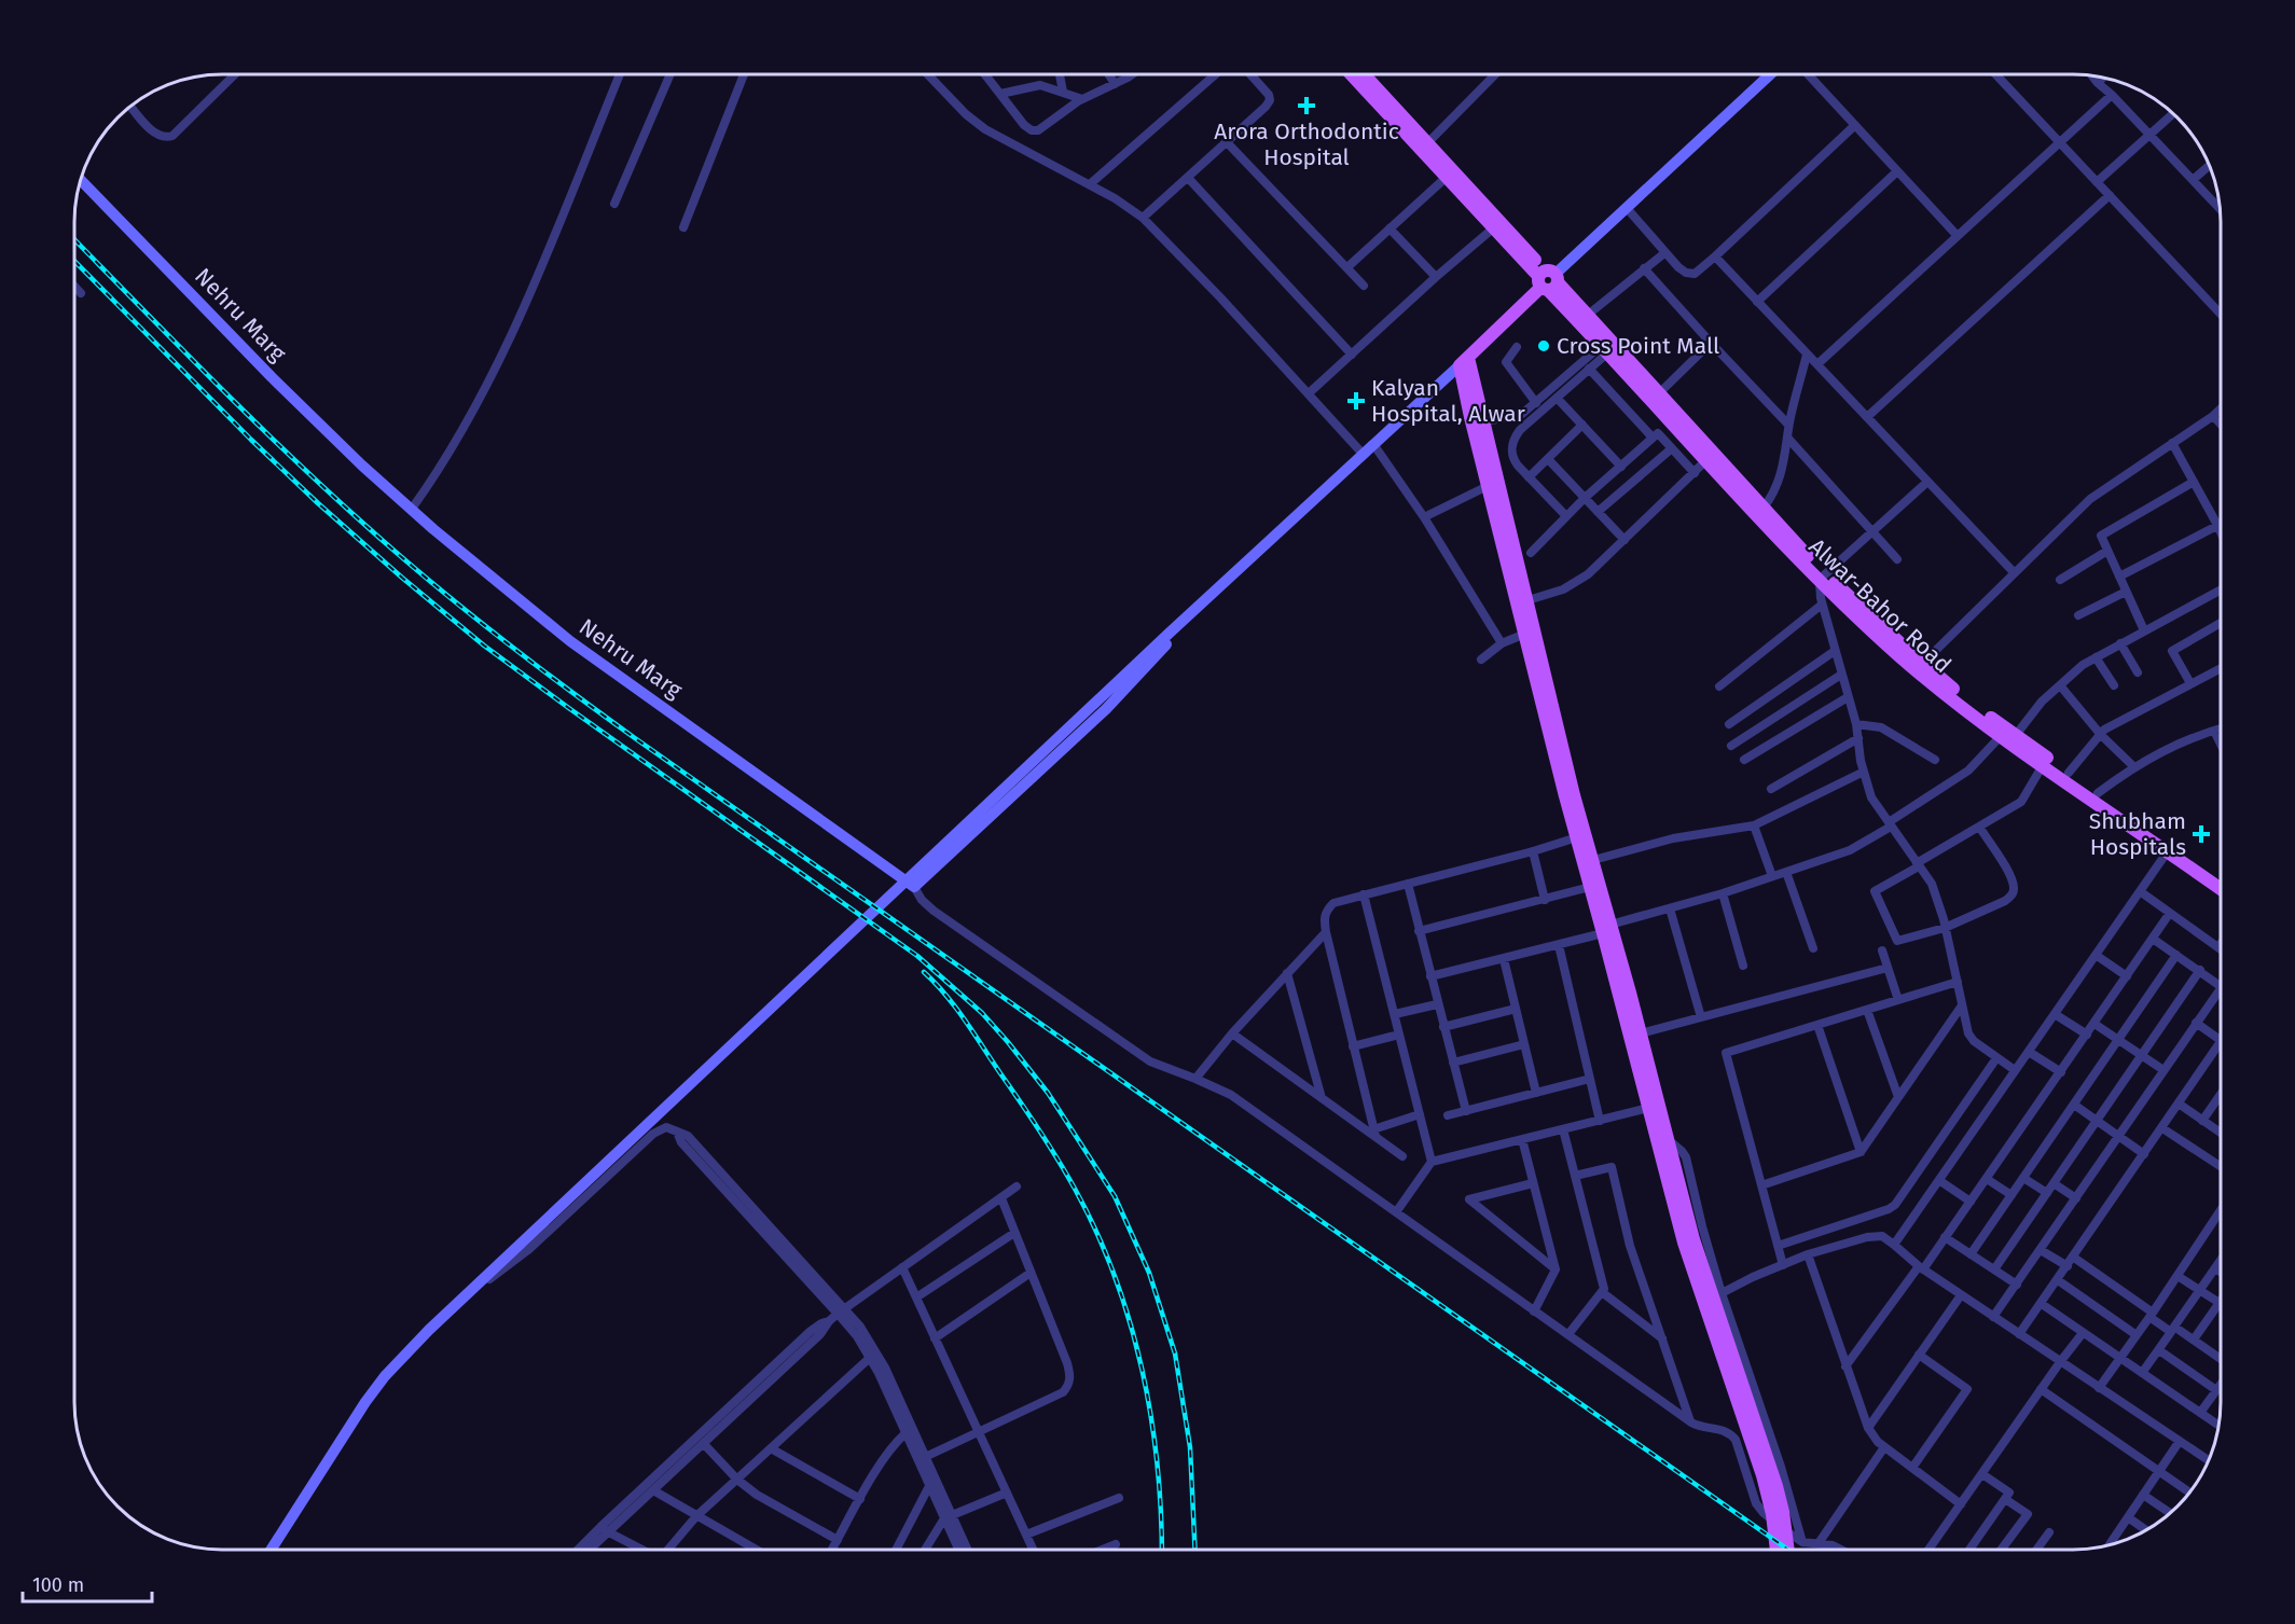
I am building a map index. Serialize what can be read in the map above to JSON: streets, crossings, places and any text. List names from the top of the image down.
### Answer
{
  "streets": {
    "main road": ["Alwar-Bahor Road"],
    "street": ["Nehru Marg"]
  },
  "places": {
    "health": ["Arora Orthodontic Hospital", "Kalyan Hospital, Alwar", "Shubham Hospitals"],
    "other": ["Cross Point Mall"]
  },
  "scale_bar": "100 m"
}
